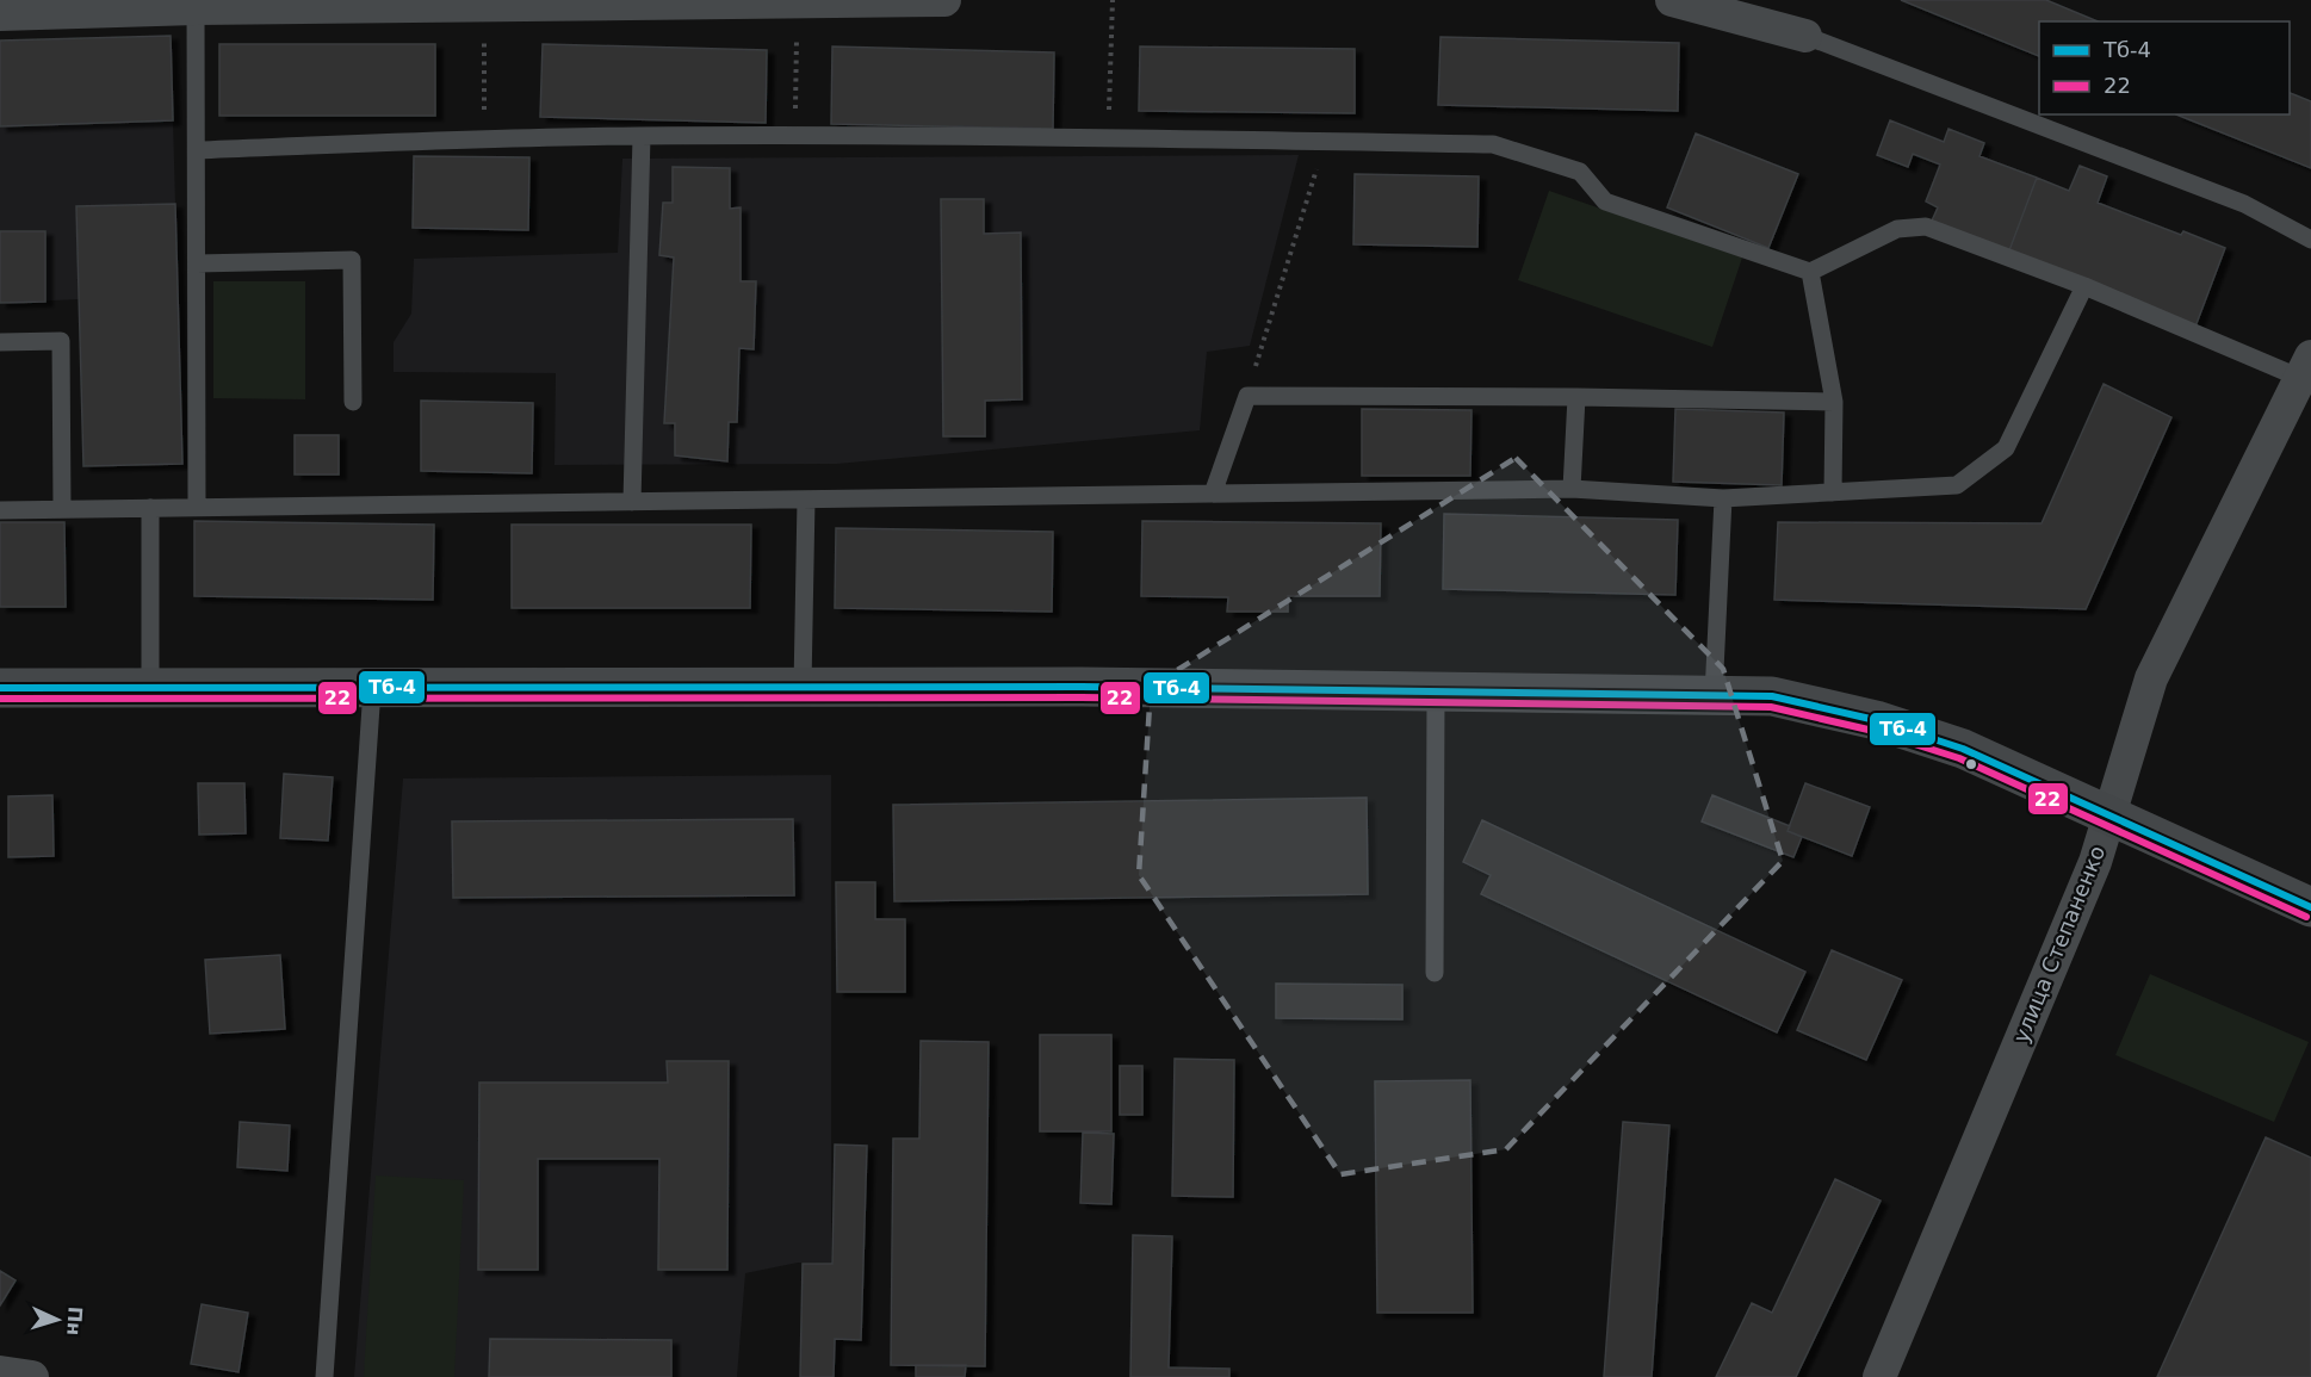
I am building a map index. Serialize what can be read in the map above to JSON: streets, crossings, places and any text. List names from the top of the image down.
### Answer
{
  "streets": {
    "street": ["улица Степаненко"]
  },
  "lines": ["transit line Тб-4", "transit line 22"],
  "legend": ["Тб-4", "22"],
  "north": "right"
}
